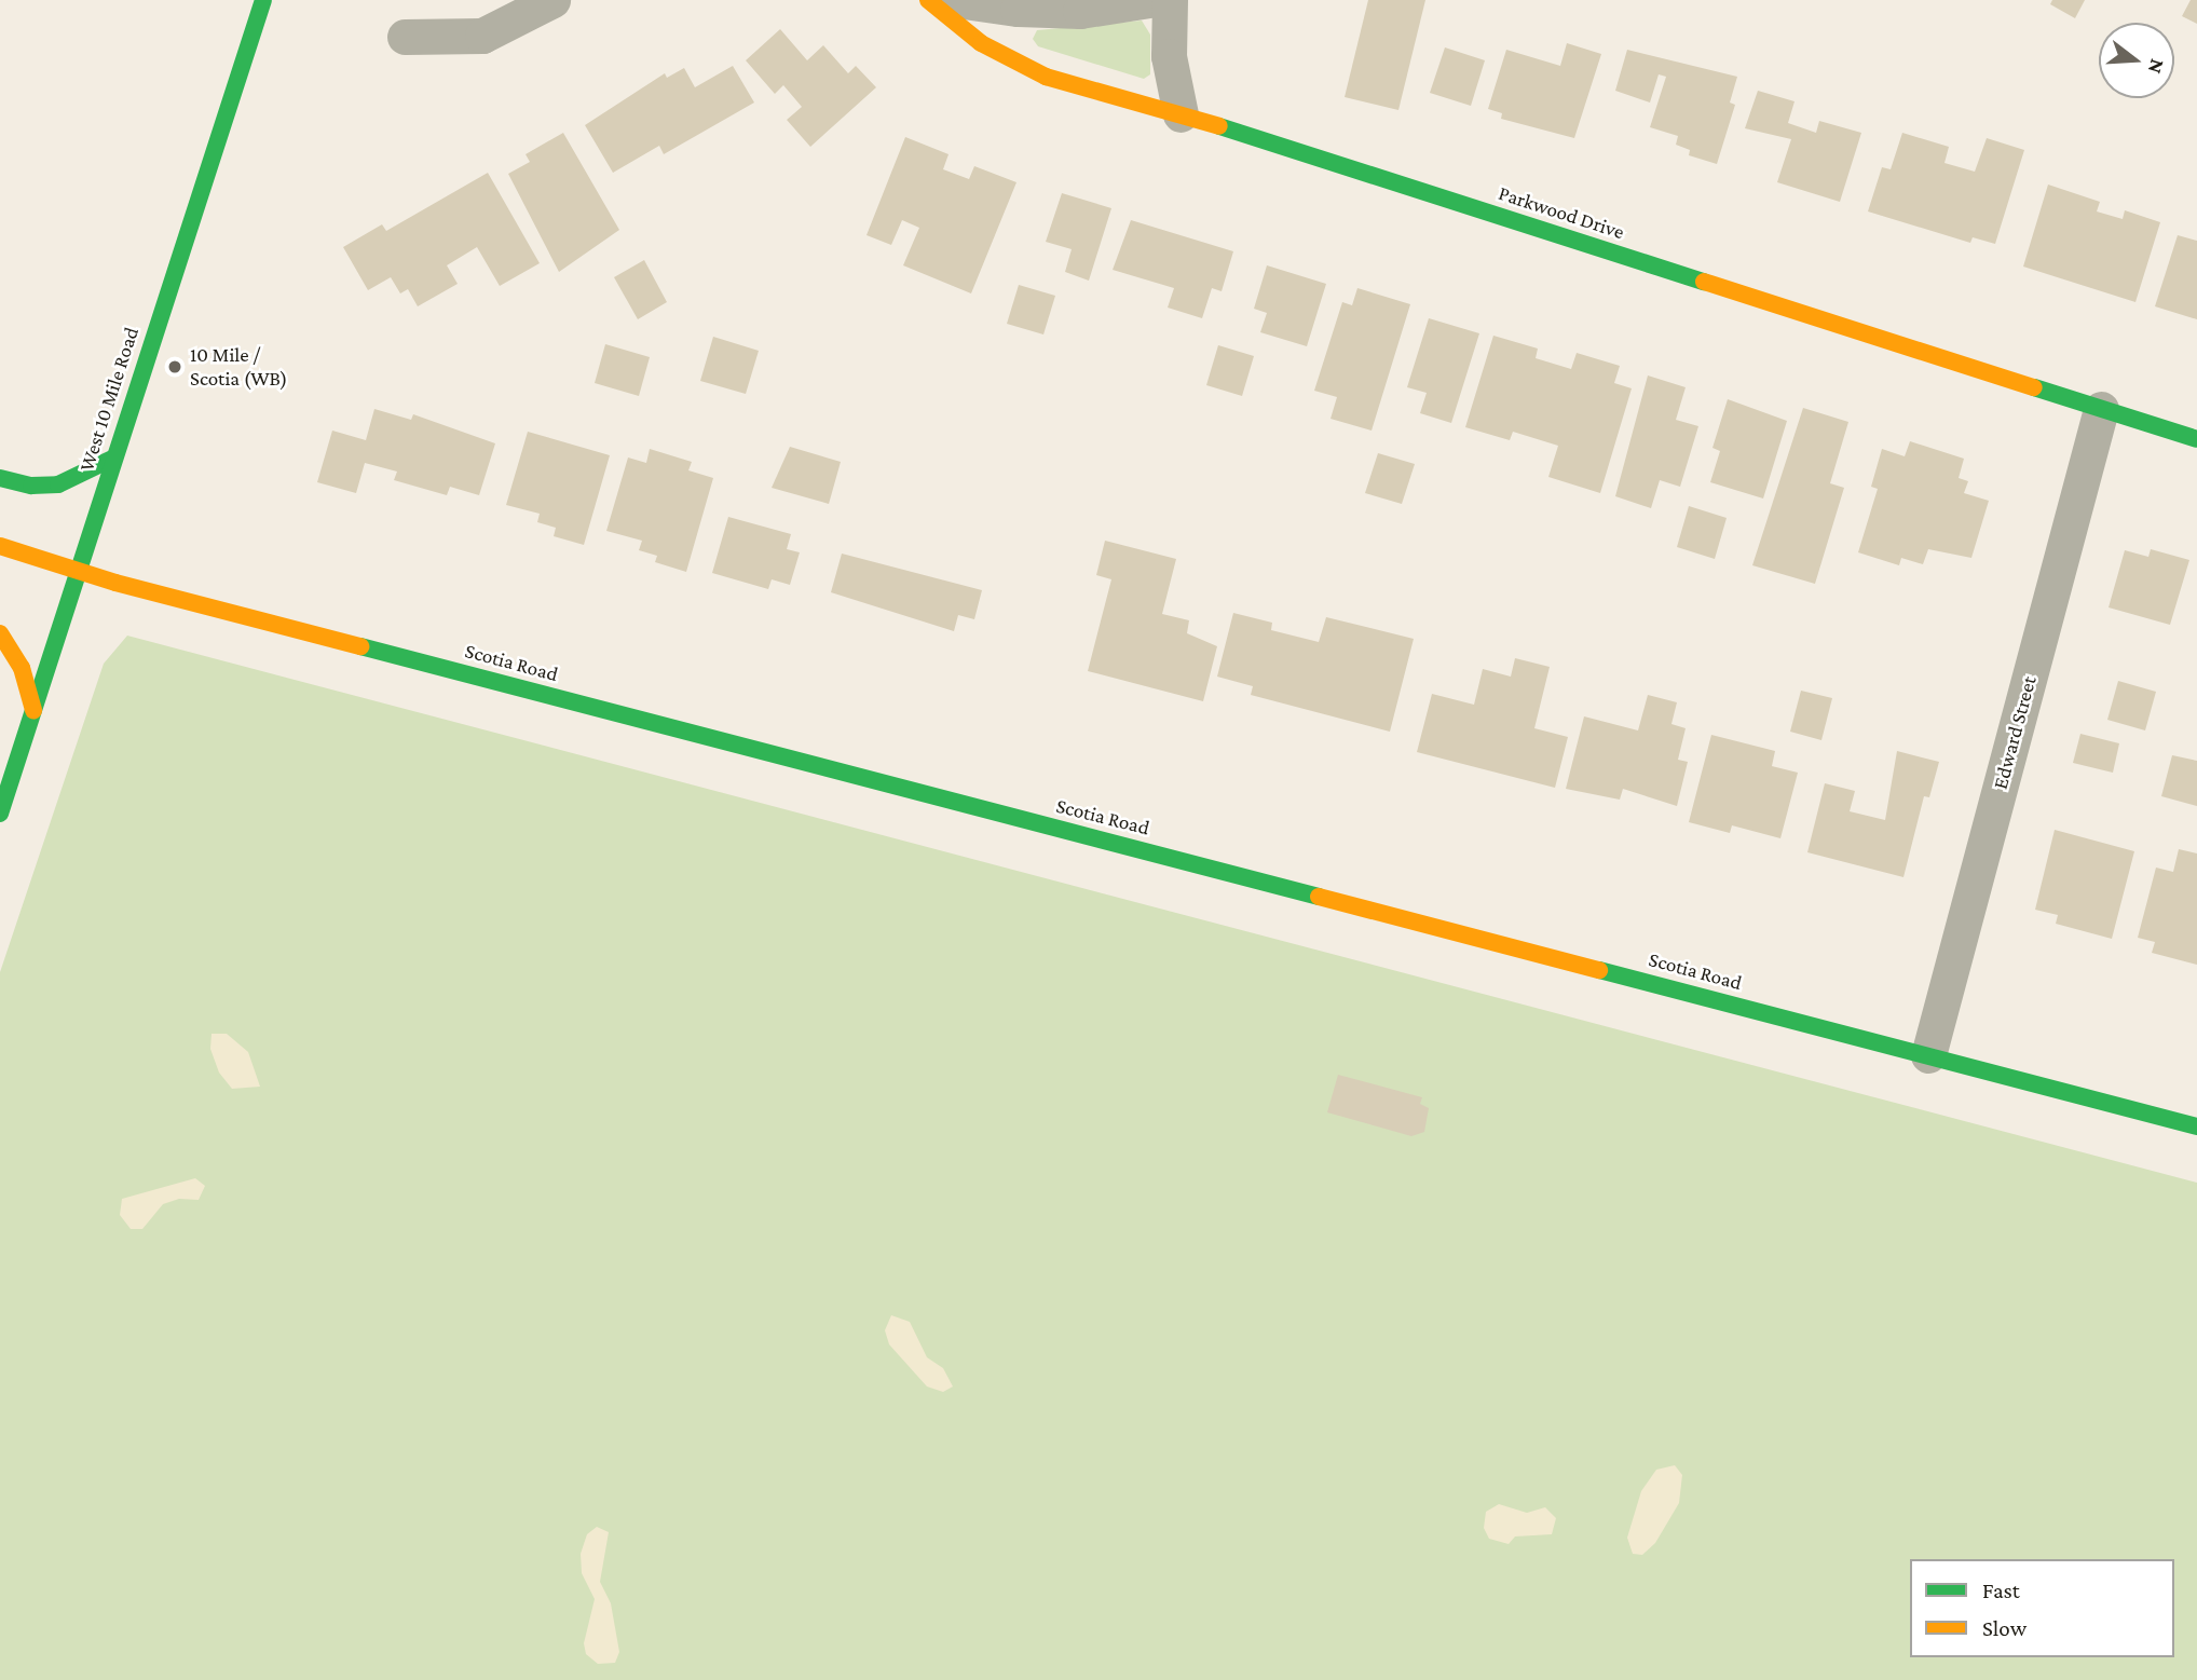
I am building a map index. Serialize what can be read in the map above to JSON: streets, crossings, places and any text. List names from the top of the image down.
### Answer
{
  "streets": {
    "street": [
      "Parkwood Drive",
      "West 10 Mile Road",
      "Scotia Road",
      "Edward Street"
    ]
  },
  "crossings": [
    ["Parkwood Drive", "Edward Street"],
    ["West 10 Mile Road", "Scotia Road"],
    ["Scotia Road", "Edward Street"]
  ],
  "places": ["10 Mile / Scotia (WB)"],
  "legend": ["Fast", "Slow"],
  "north": "right"
}
